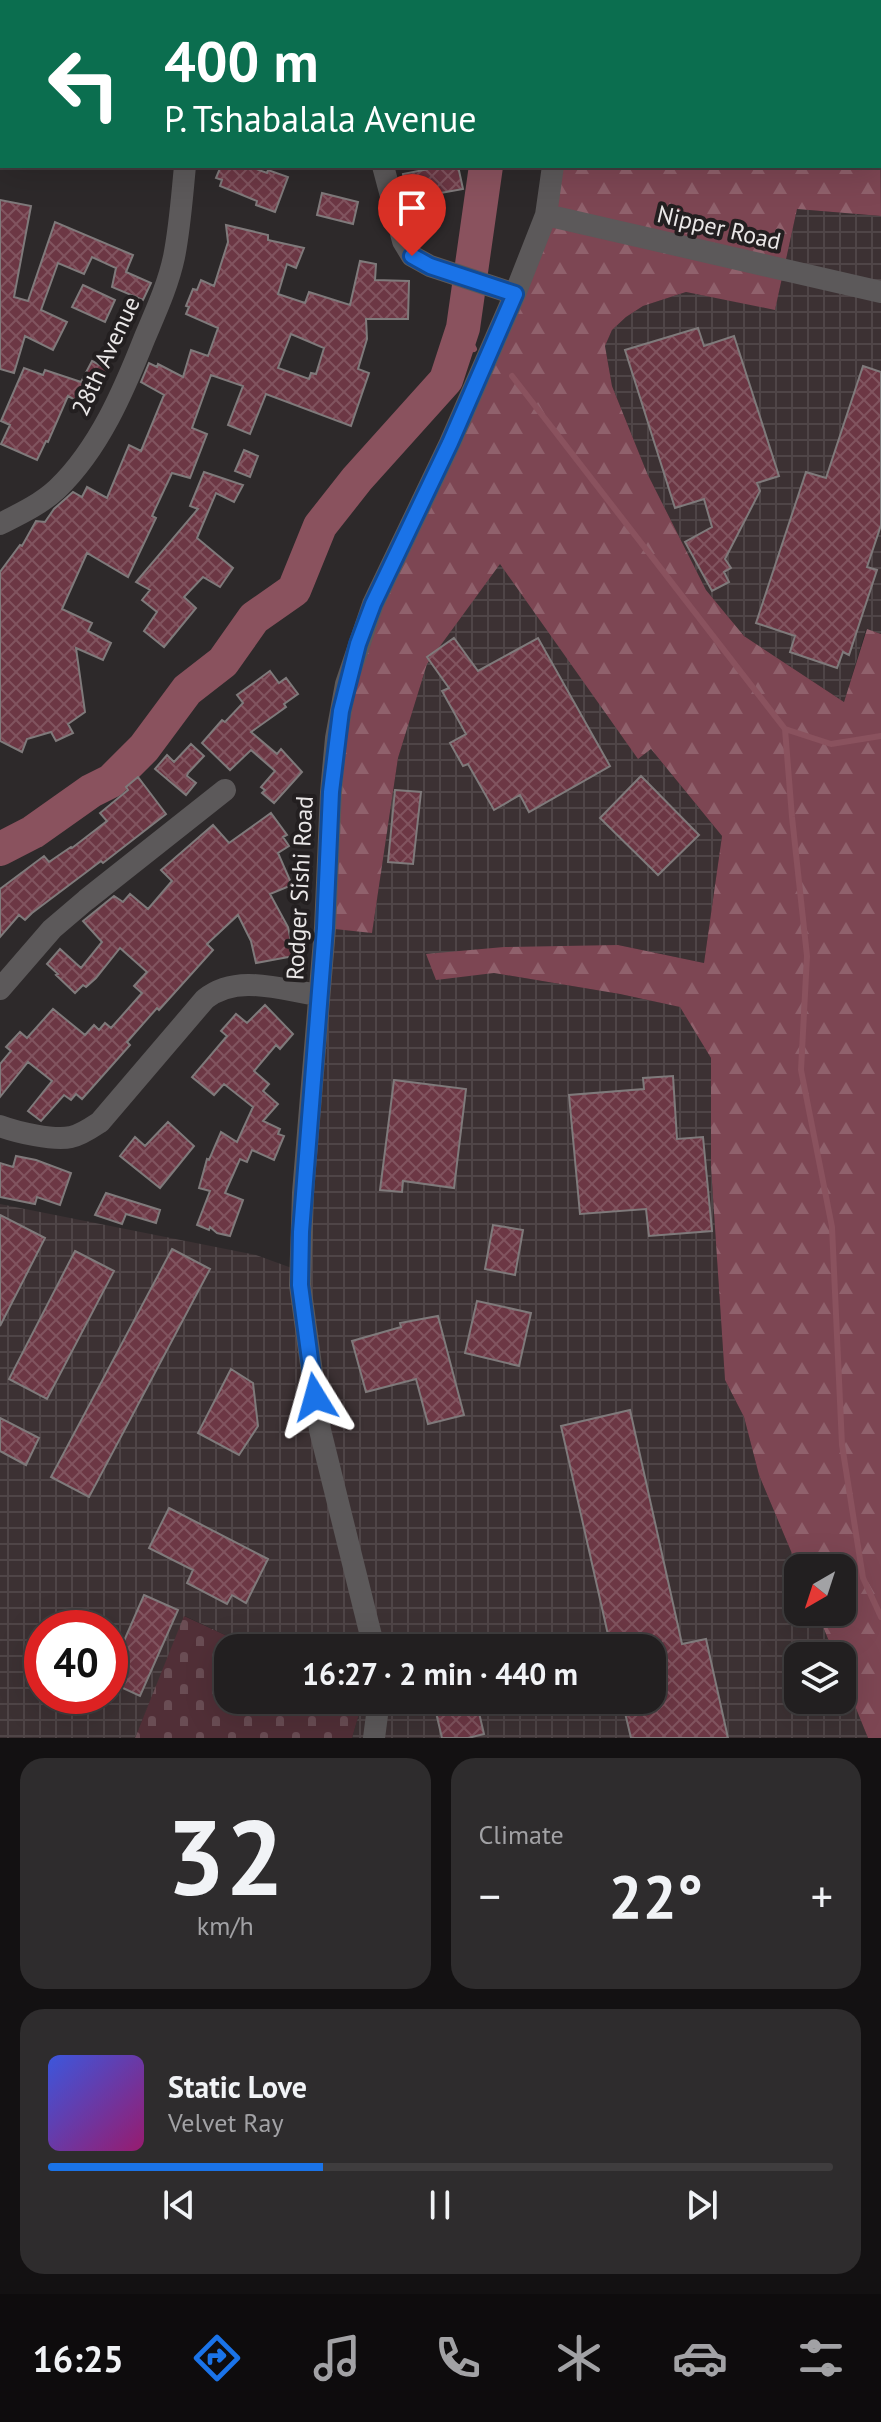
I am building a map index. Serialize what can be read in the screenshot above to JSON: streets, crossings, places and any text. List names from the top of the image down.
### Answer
{
  "streets": {
    "street": ["Nipper Road", "28th Avenue", "Rodger Sishi Road"]
  },
  "crossings": [
    ["Nipper Road", "Rodger Sishi Road"]
  ],
  "north": "bottom left",
  "page": {
    "turn": ["400 m", "P. Tshabalala Avenue"],
    "limit": "40",
    "trip": "16:27 · 2 min · 440 m",
    "tile": [
      ["32", "km/h"],
      "Climate"
    ],
    "heat": ["−", "22°", "+"],
    "song": ["Static Love", "Velvet Ray"],
    "tabs": "16:25"
  }
}
